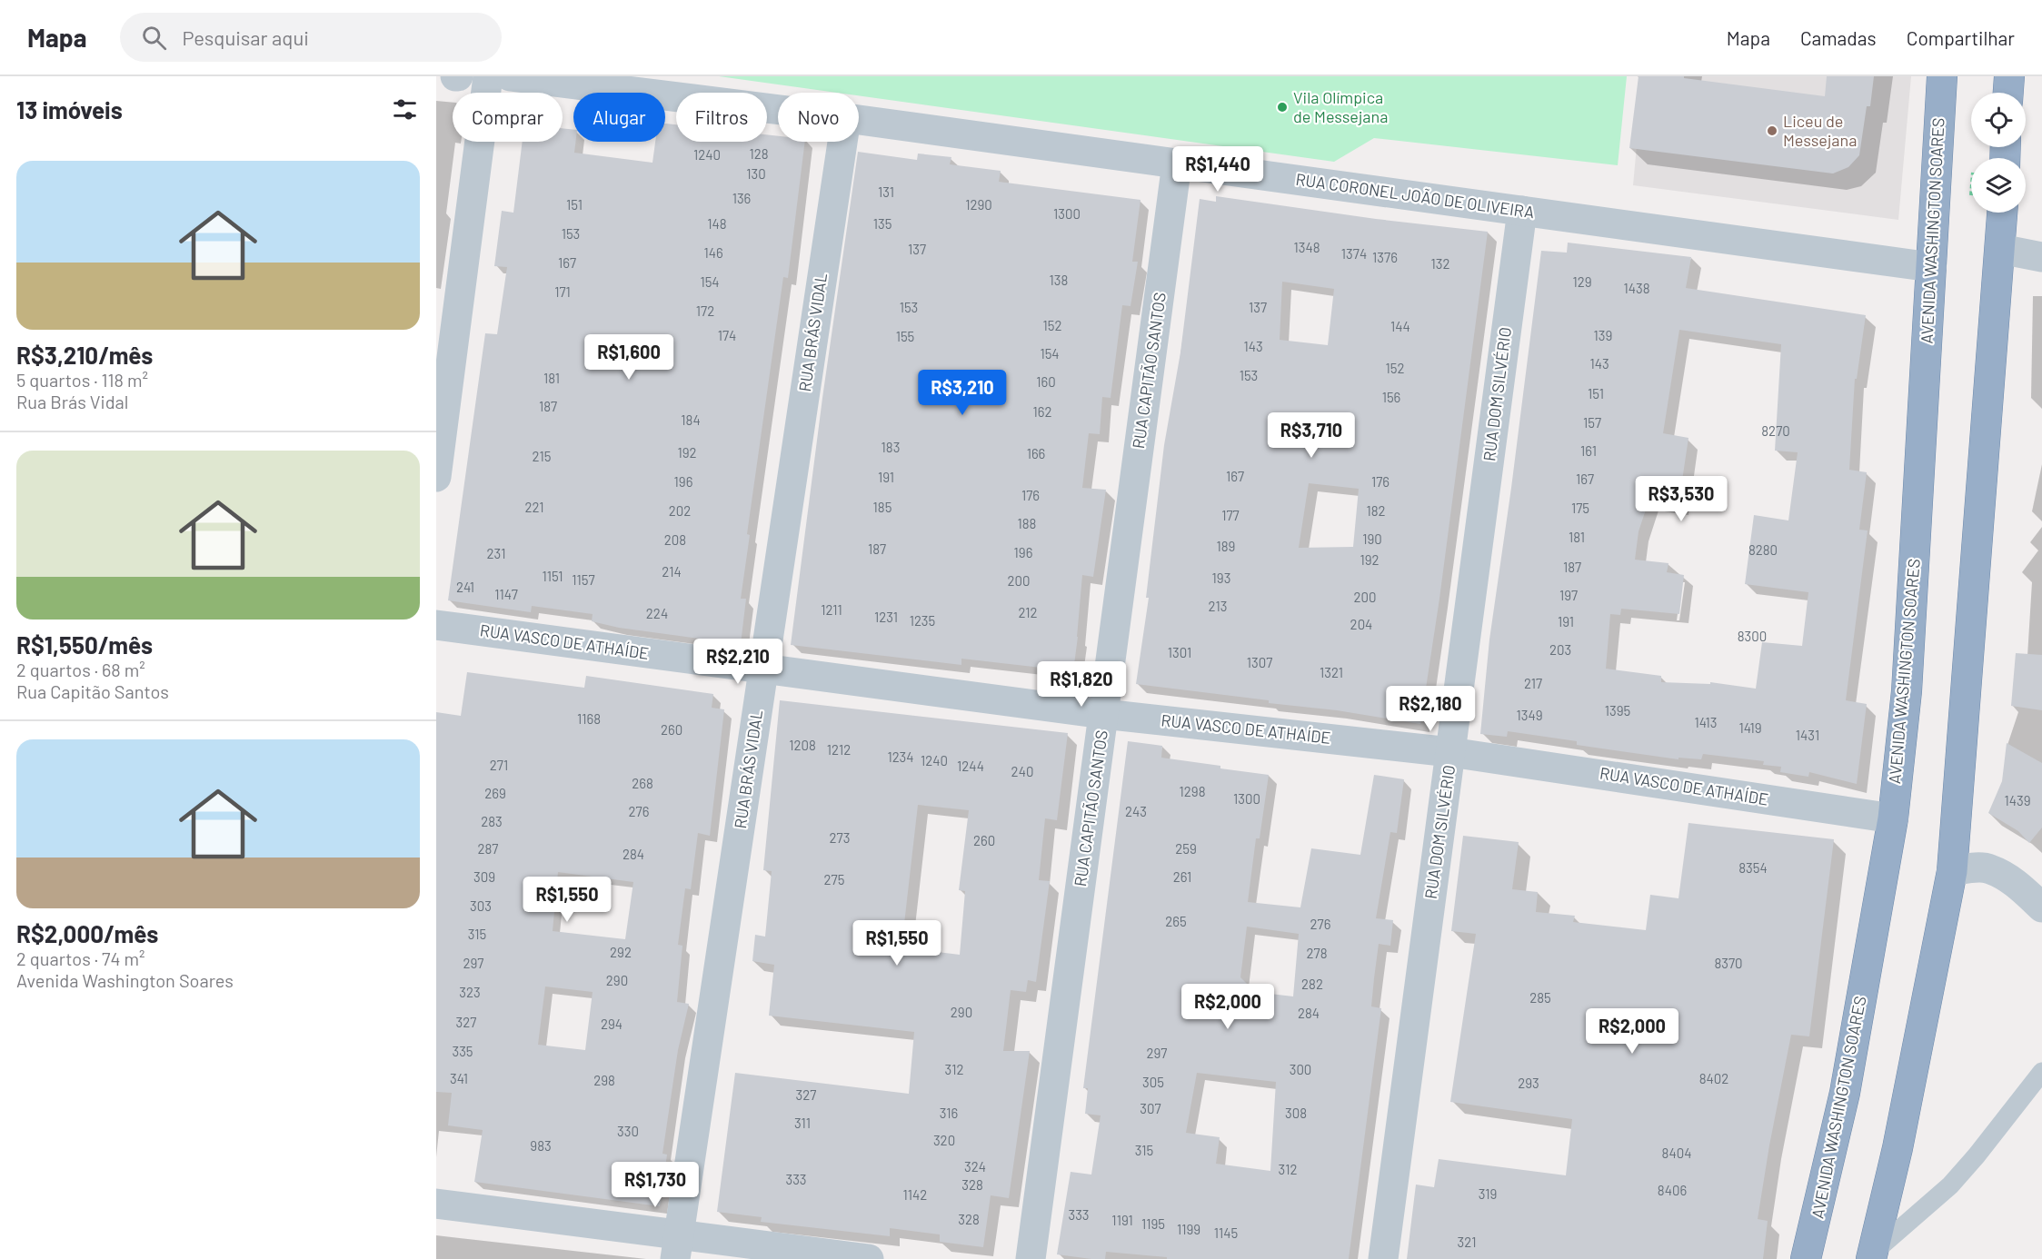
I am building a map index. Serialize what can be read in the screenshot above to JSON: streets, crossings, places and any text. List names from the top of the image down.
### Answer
{
  "streets": {
    "highway": ["AVENIDA WASHINGTON SOARES"],
    "street": [
      "RUA CORONEL JOÃO DE OLIVEIRA",
      "RUA BRÁS VIDAL",
      "RUA CAPITÃO SANTOS",
      "RUA DOM SILVÉRIO",
      "RUA VASCO DE ATHAÍDE"
    ]
  },
  "crossings": [
    ["RUA CORONEL JOÃO DE OLIVEIRA", "AVENIDA WASHINGTON SOARES"],
    ["RUA CORONEL JOÃO DE OLIVEIRA", "RUA CAPITÃO SANTOS"],
    ["RUA CORONEL JOÃO DE OLIVEIRA", "RUA DOM SILVÉRIO"],
    ["AVENIDA WASHINGTON SOARES", "RUA VASCO DE ATHAÍDE"],
    ["RUA BRÁS VIDAL", "RUA VASCO DE ATHAÍDE"],
    ["RUA CAPITÃO SANTOS", "RUA VASCO DE ATHAÍDE"],
    ["RUA DOM SILVÉRIO", "RUA VASCO DE ATHAÍDE"]
  ],
  "places": ["Vila Olímpica de Messejana", "Liceu de Messejana"],
  "house_numbers": [
    "128",
    "1240",
    "130",
    "131",
    "136",
    "151",
    "1290",
    "1300",
    "148",
    "135",
    "153",
    "1348",
    "137",
    "146",
    "1374",
    "1376",
    "167",
    "132",
    "138",
    "154",
    "129",
    "1438",
    "171",
    "153",
    "137",
    "172",
    "152",
    "144",
    "174",
    "139",
    "155",
    "143",
    "154",
    "143",
    "152",
    "153",
    "181",
    "160",
    "151",
    "156",
    "187",
    "162",
    "184",
    "157",
    "8270",
    "183",
    "161",
    "192",
    "166",
    "215",
    "167",
    "191",
    "167",
    "196",
    "176",
    "176",
    "221",
    "185",
    "175",
    "202",
    "182",
    "177",
    "188",
    "181",
    "190",
    "208",
    "189",
    "187",
    "8280",
    "196",
    "231",
    "192",
    "187",
    "214",
    "1151",
    "193",
    "1157",
    "200",
    "241",
    "1147",
    "197",
    "200",
    "213",
    "1211",
    "212",
    "224",
    "1231",
    "1235",
    "191",
    "204",
    "8300",
    "203",
    "1301",
    "1307",
    "1321",
    "217",
    "1395",
    "1349",
    "1168",
    "1413",
    "1419",
    "260",
    "1431",
    "1208",
    "1212",
    "1234",
    "1240",
    "271",
    "1244",
    "240",
    "268",
    "1298",
    "269",
    "1300",
    "1439",
    "276",
    "243",
    "283",
    "273",
    "260",
    "287",
    "259",
    "284",
    "8354",
    "309",
    "261",
    "275",
    "303",
    "265",
    "276",
    "315",
    "292",
    "278",
    "297",
    "8370",
    "290",
    "282",
    "323",
    "285",
    "290",
    "284",
    "327",
    "294",
    "335",
    "297",
    "312",
    "300",
    "341",
    "8402",
    "298",
    "305",
    "293",
    "327",
    "307",
    "316",
    "308",
    "311",
    "330",
    "320",
    "983",
    "315",
    "8404",
    "324",
    "312",
    "333",
    "328",
    "8406",
    "319",
    "1142",
    "333",
    "328",
    "1191",
    "1195",
    "1199",
    "1145",
    "321"
  ],
  "page": {
    "header": "Mapa",
    "search": "Pesquisar aqui",
    "nav": ["Mapa", "Camadas", "Compartilhar"],
    "heading": "13 imóveis",
    "chip": [
      "Comprar",
      "Alugar",
      "Filtros",
      "Novo"
    ],
    "list": [
      {
        "name": "R$3,210/mês",
        "note": "5 quartos · 118 m² · Rua Brás Vidal"
      },
      {
        "name": "R$1,550/mês",
        "note": "2 quartos · 68 m² · Rua Capitão Santos"
      },
      {
        "name": "R$2,000/mês",
        "note": "2 quartos · 74 m² · Avenida Washington Soares"
      }
    ],
    "price": [
      "R$1,440",
      "R$1,600",
      "R$3,210",
      "R$3,710",
      "R$3,530",
      "R$2,210",
      "R$1,820",
      "R$2,180",
      "R$1,550",
      "R$1,550",
      "R$2,000",
      "R$2,000",
      "R$1,730"
    ]
  }
}
